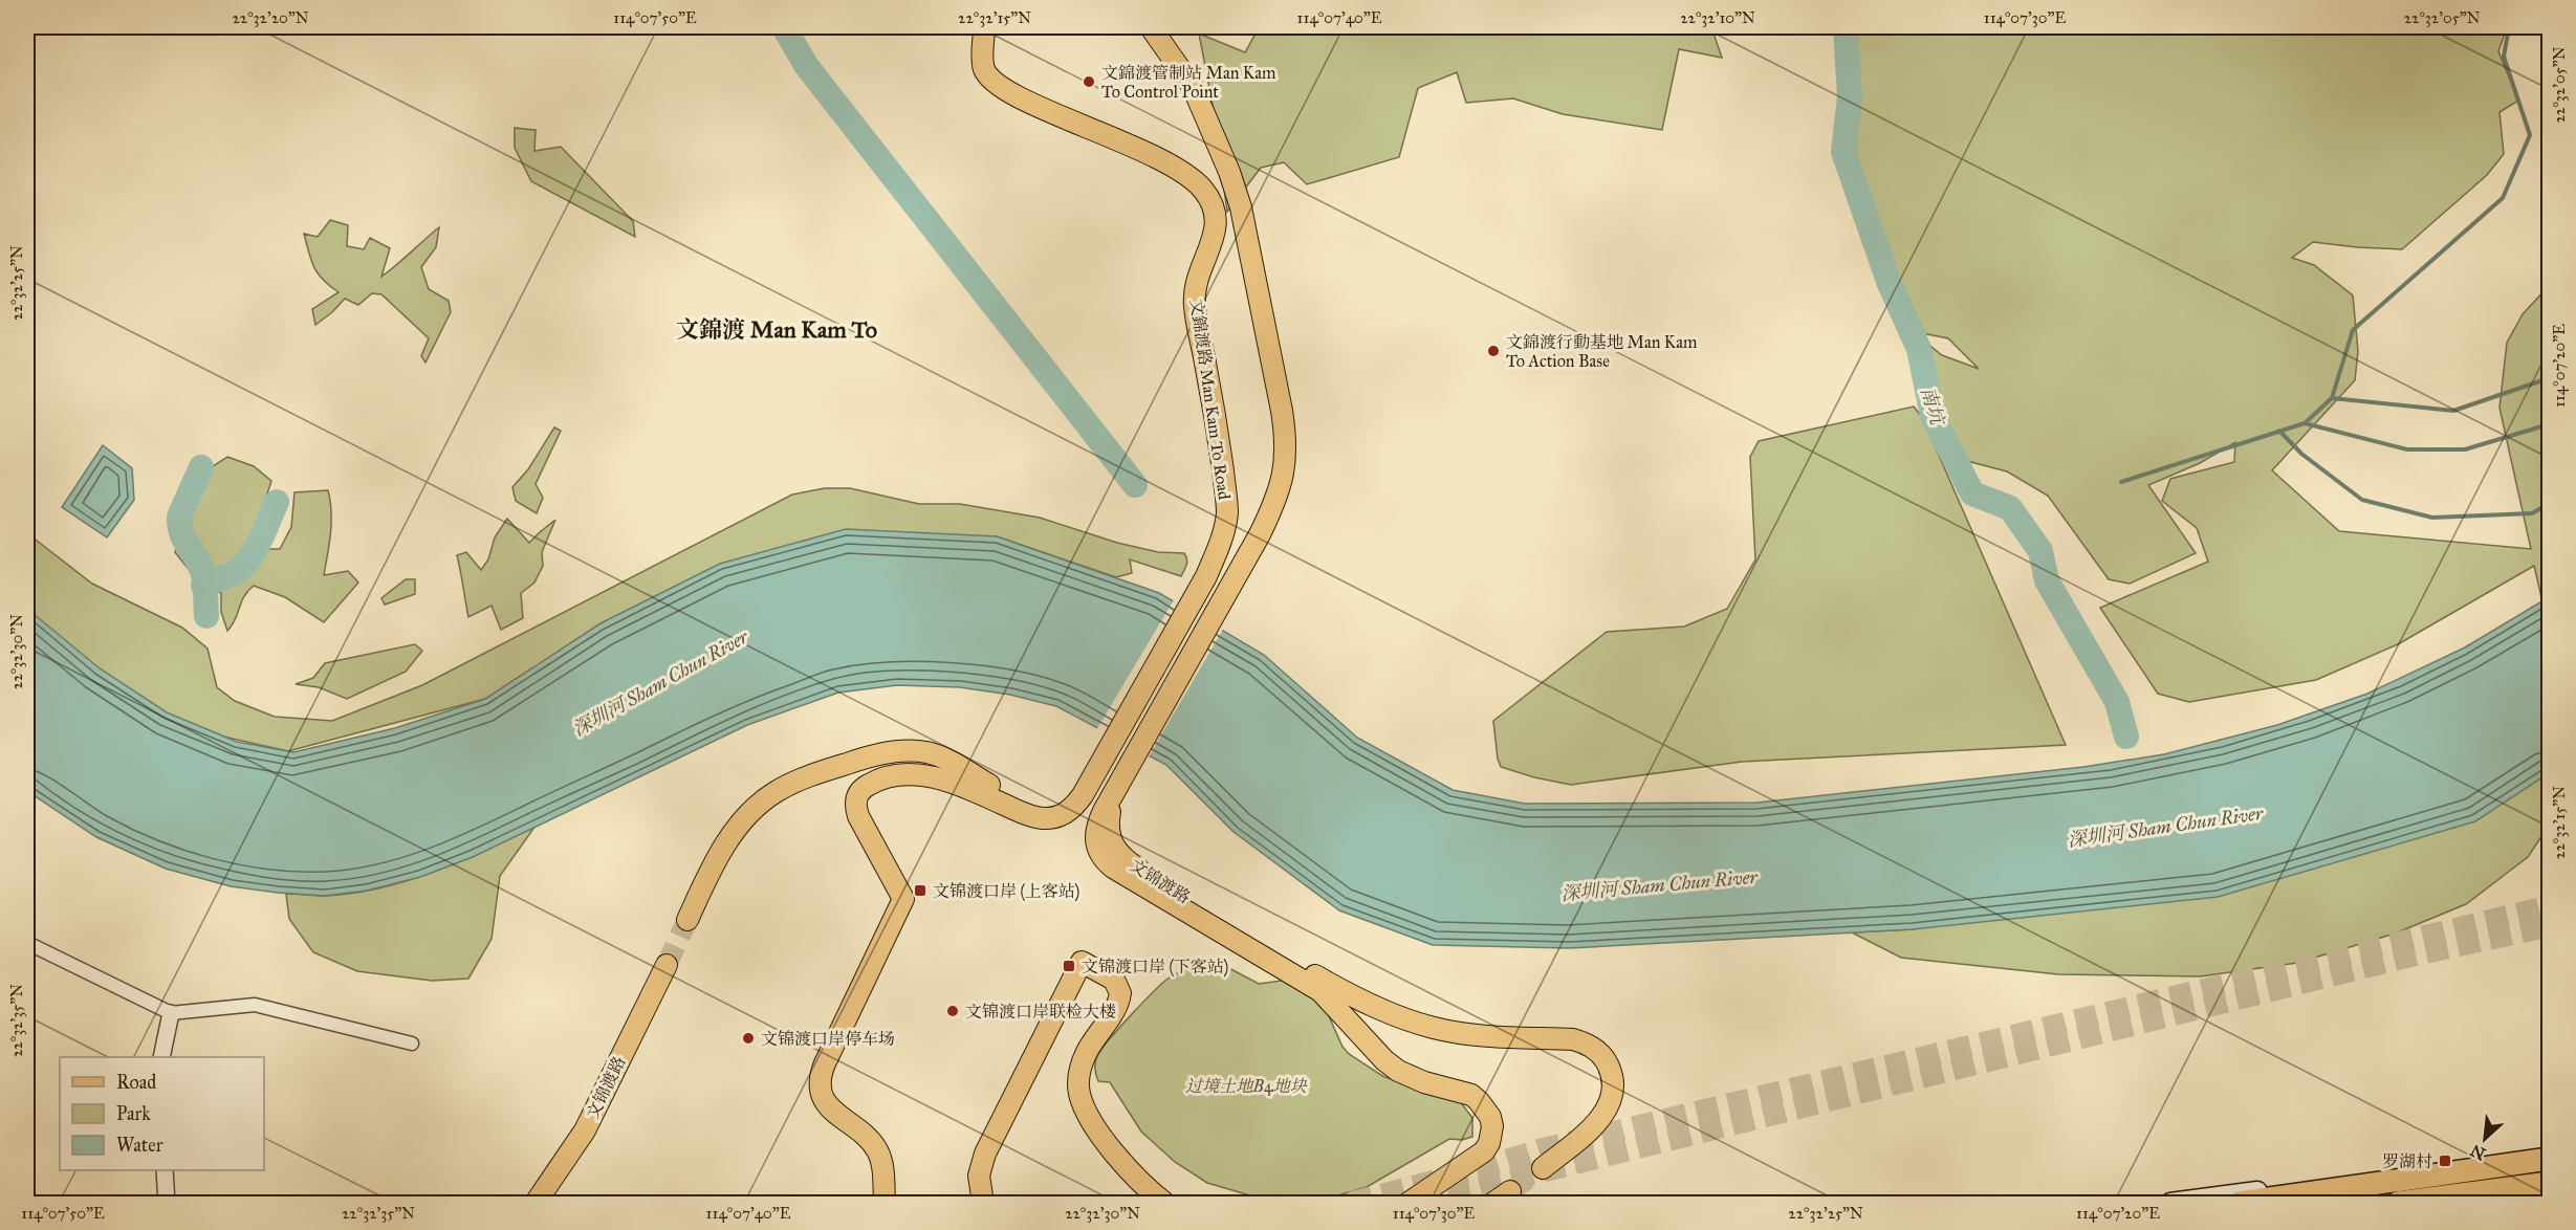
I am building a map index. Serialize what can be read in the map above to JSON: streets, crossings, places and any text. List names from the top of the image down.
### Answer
{
  "streets": {
    "main road": ["文錦渡路 Man Kam To Road", "文锦渡路"]
  },
  "districts": ["文錦渡 Man Kam To"],
  "water": ["南坑", "深圳河 Sham Chun River"],
  "parks": ["过境土地B4地块"],
  "places": {
    "other": [
      "文錦渡管制站 Man Kam To Control Point",
      "文錦渡行動基地 Man Kam To Action Base",
      "文锦渡口岸联检大楼",
      "文锦渡口岸停车场"
    ],
    "transit": ["文锦渡口岸 (上客站)", "文锦渡口岸 (下客站)", "罗湖村"]
  },
  "legend": ["Road", "Park", "Water"],
  "north": "bottom left",
  "coordinates": [
    "22°32'20\"N",
    "114°07'50\"E",
    "22°32'15\"N",
    "114°07'40\"E",
    "22°32'10\"N",
    "114°07'30\"E",
    "22°32'05\"N",
    "22°32'25\"N",
    "114°07'20\"E",
    "22°32'30\"N",
    "22°32'35\"N"
  ]
}
